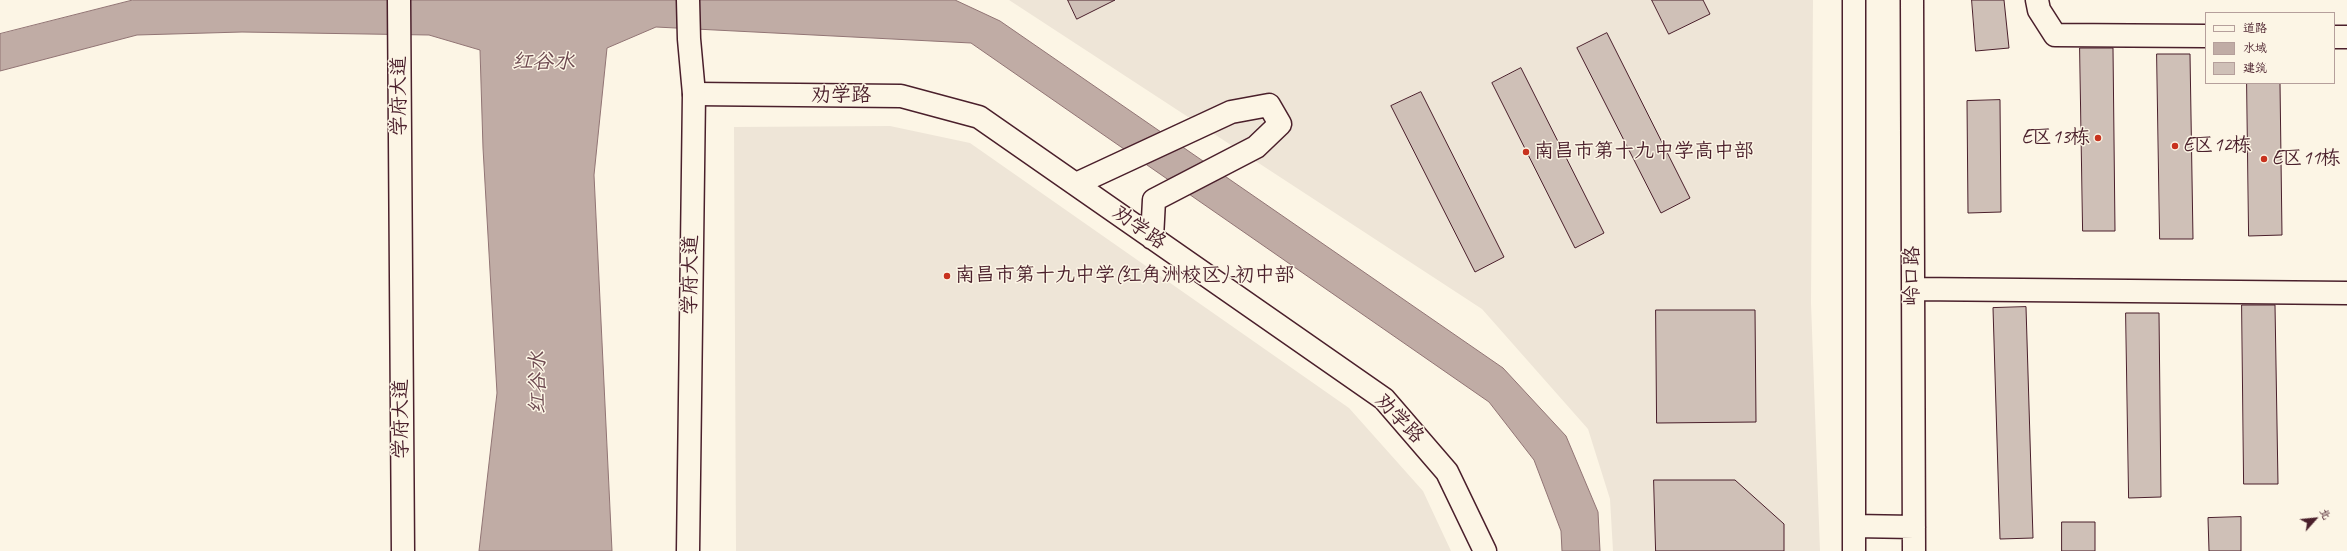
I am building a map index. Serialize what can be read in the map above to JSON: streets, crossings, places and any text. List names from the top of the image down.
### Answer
{
  "streets": {
    "street": ["学府大道", "劝学路", "岭口路"]
  },
  "crossings": [
    ["学府大道", "劝学路"]
  ],
  "water": ["红谷水"],
  "places": [
    "E区13栋",
    "E区12栋",
    "南昌市第十九中学高中部",
    "E区11栋",
    "南昌市第十九中学(红角洲校区)-初中部"
  ],
  "legend": ["道路", "水域", "建筑"],
  "north": "top right"
}
